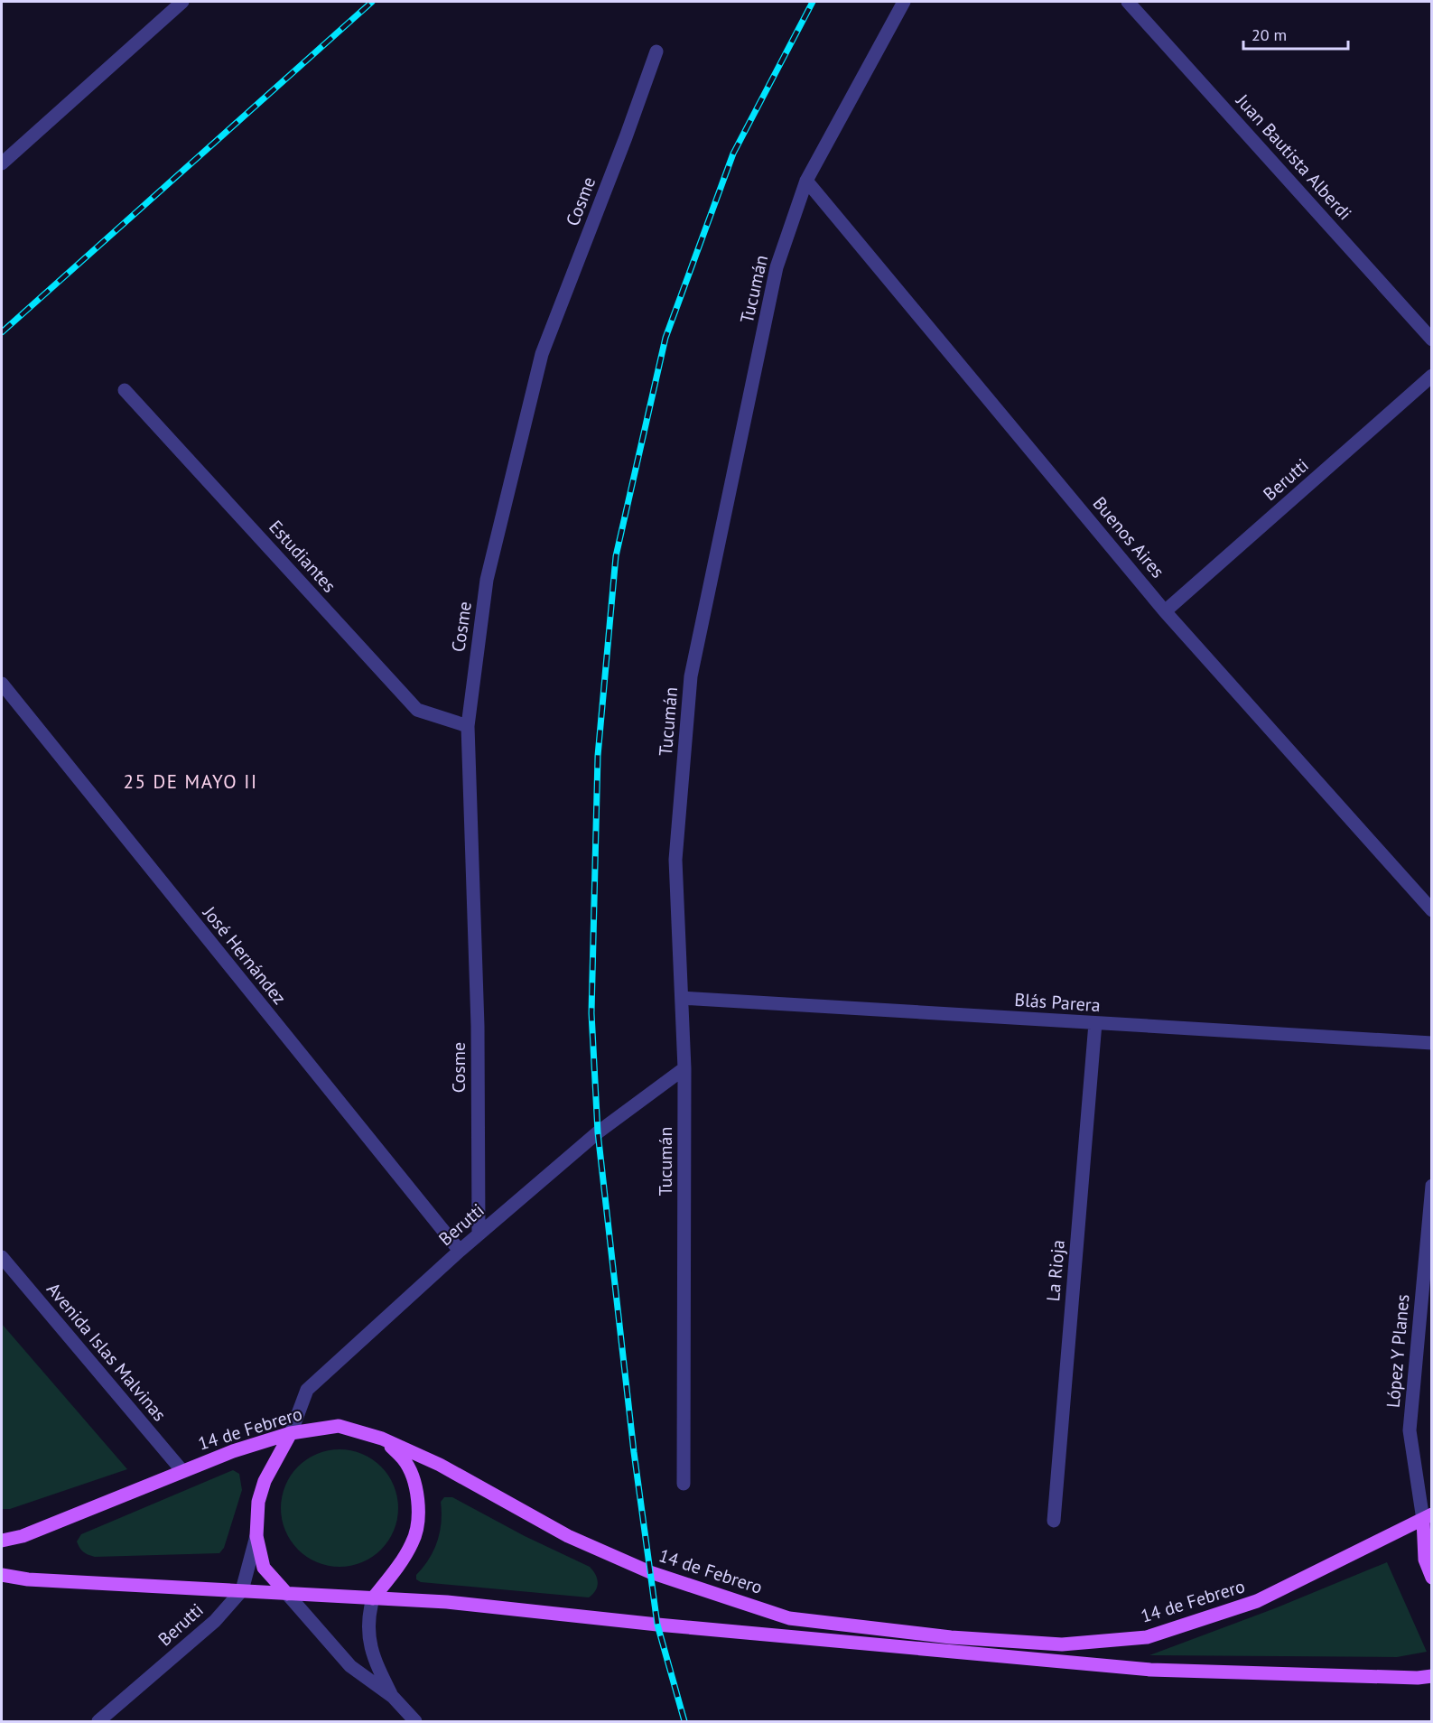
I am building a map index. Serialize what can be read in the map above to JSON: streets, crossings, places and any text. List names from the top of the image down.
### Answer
{
  "streets": {
    "main road": ["14 de Febrero"],
    "street": [
      "Juan Bautista Alberdi",
      "Cosme",
      "Tucumán",
      "Berutti",
      "Buenos Aires",
      "Estudiantes",
      "José Hernández",
      "Blás Parera",
      "La Rioja",
      "López Y Planes",
      "Avenida Islas Malvinas"
    ]
  },
  "crossings": [
    ["Cosme", "Berutti"],
    ["Cosme", "Estudiantes"],
    ["Tucumán", "Berutti"],
    ["Tucumán", "Buenos Aires"],
    ["Tucumán", "Blás Parera"],
    ["Berutti", "Buenos Aires"],
    ["Berutti", "José Hernández"],
    ["Berutti", "14 de Febrero"],
    ["Blás Parera", "La Rioja"],
    ["López Y Planes", "14 de Febrero"],
    ["Avenida Islas Malvinas", "14 de Febrero"]
  ],
  "districts": ["25 DE MAYO II"],
  "scale_bar": "20 m"
}
